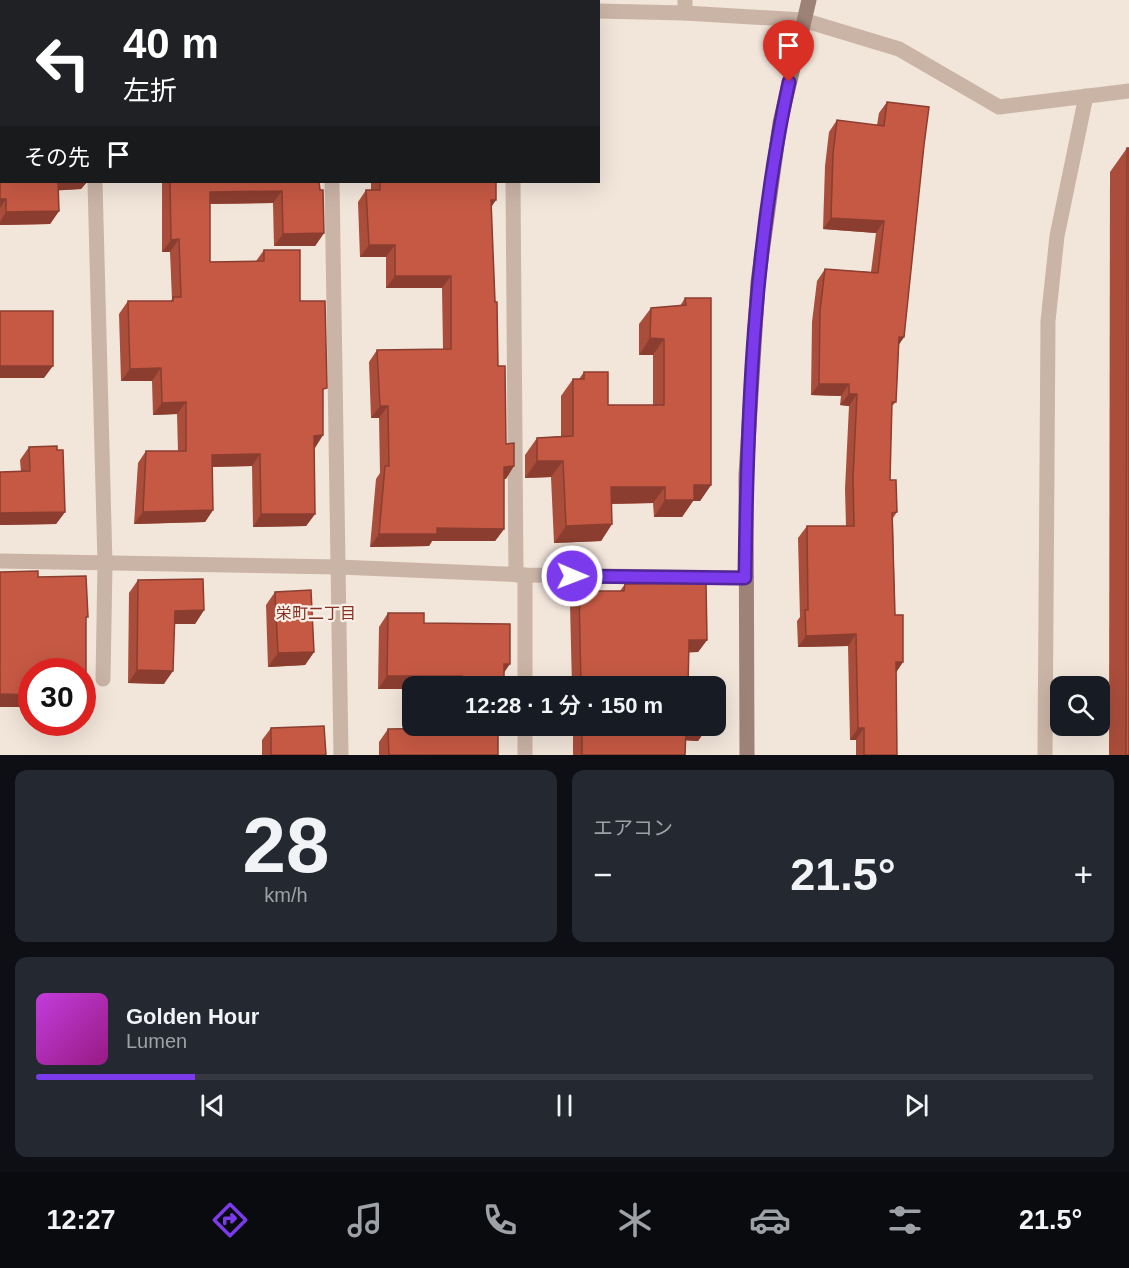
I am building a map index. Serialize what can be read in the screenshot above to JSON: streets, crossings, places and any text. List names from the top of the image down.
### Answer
{
  "districts": ["栄町二丁目"],
  "page": {
    "turn": ["40 m", "左折"],
    "then": "その先",
    "limit": "30",
    "trip": "12:28 · 1 分 · 150 m",
    "tile": [
      ["28", "km/h"],
      "エアコン"
    ],
    "heat": ["−", "21.5°", "+"],
    "song": ["Golden Hour", "Lumen"],
    "tabs": ["12:27", "21.5°"]
  }
}
